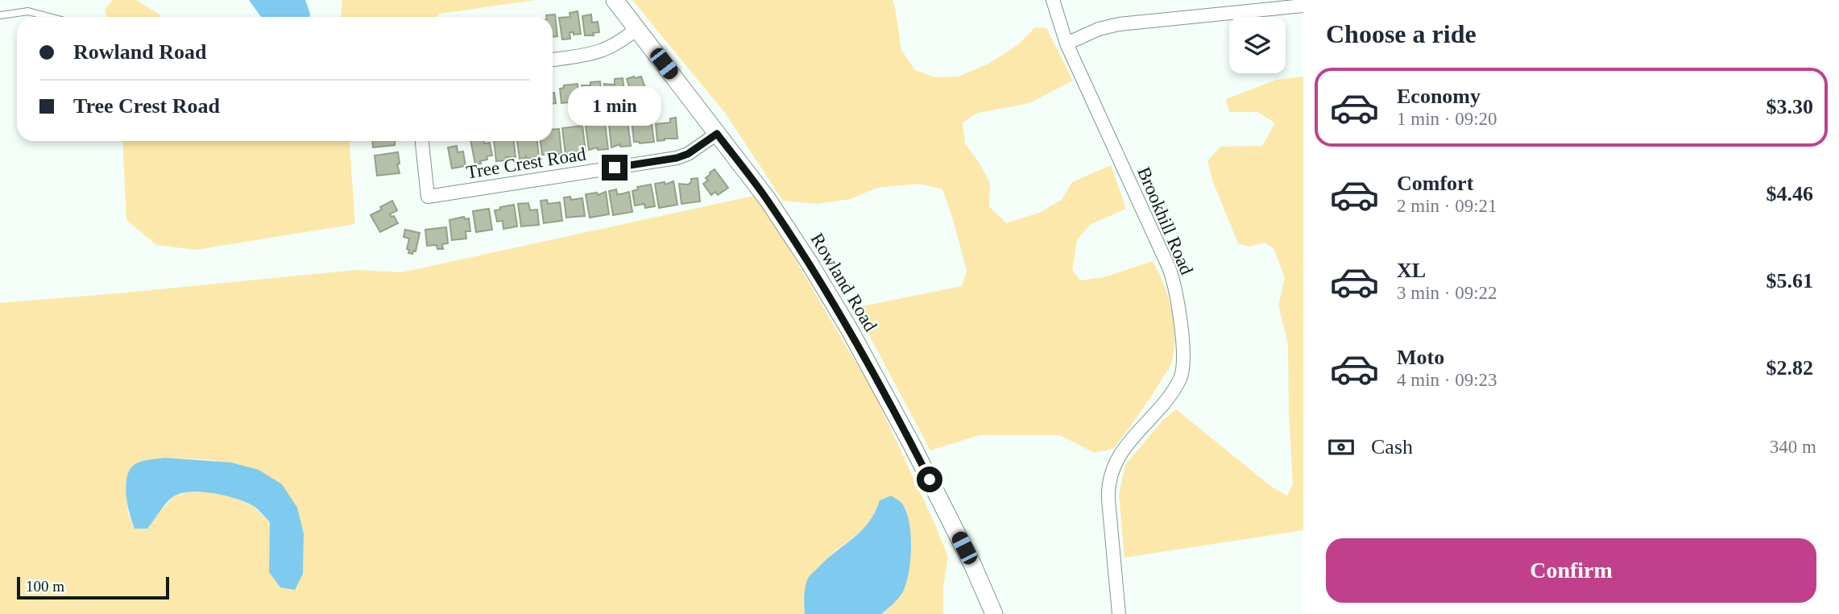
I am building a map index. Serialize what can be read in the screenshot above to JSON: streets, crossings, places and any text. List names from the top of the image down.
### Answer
{
  "streets": {
    "street": ["Tree Crest Road", "Brookhill Road", "Rowland Road"]
  },
  "crossings": [
    ["Tree Crest Road", "Rowland Road"]
  ],
  "scale_bar": "100 m",
  "page": {
    "heading": "Choose a ride",
    "banner": ["Rowland Road", "Tree Crest Road"],
    "list": [
      {
        "name": "Economy",
        "note": "1 min · 09:20",
        "value": "$3.30"
      },
      {
        "name": "Comfort",
        "note": "2 min · 09:21",
        "value": "$4.46"
      },
      {
        "name": "XL",
        "note": "3 min · 09:22",
        "value": "$5.61"
      },
      {
        "name": "Moto",
        "note": "4 min · 09:23",
        "value": "$2.82"
      }
    ],
    "bubble": "1 min",
    "pay": ["Cash", "340 m"],
    "buttons": "Confirm",
    "scale": "100 m"
  }
}
